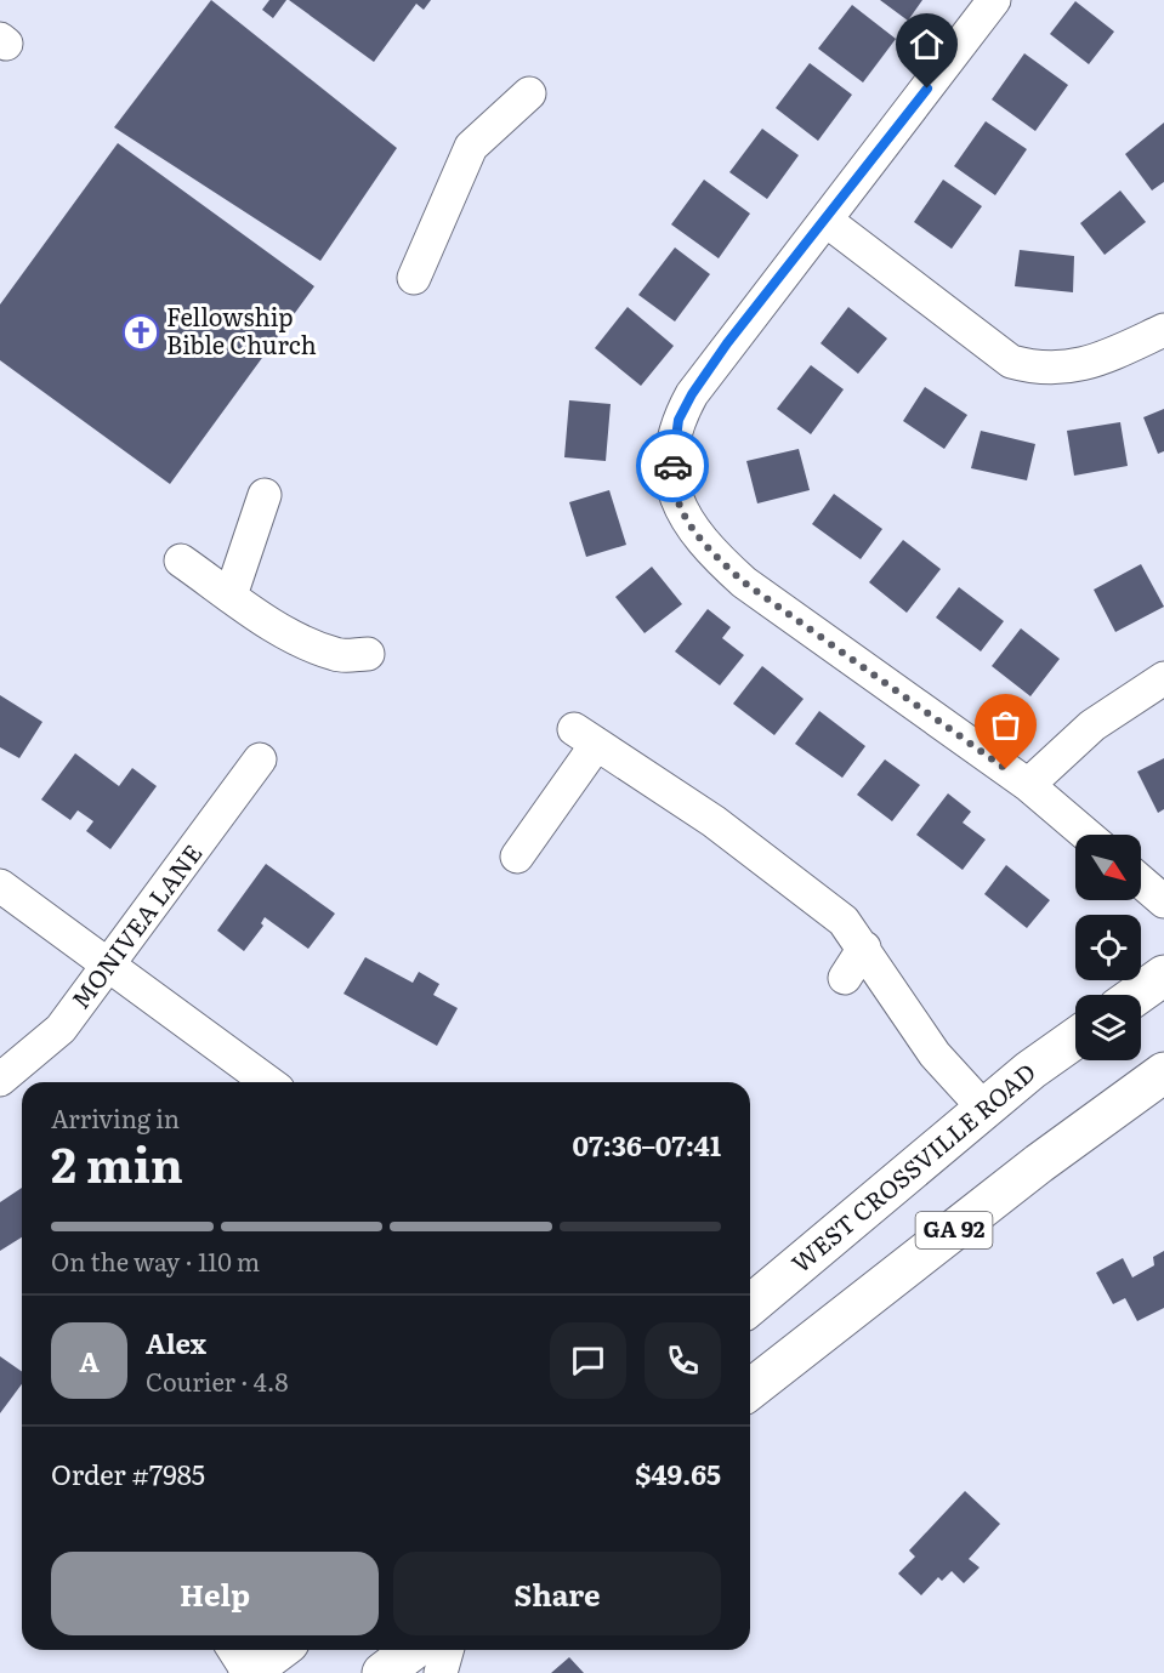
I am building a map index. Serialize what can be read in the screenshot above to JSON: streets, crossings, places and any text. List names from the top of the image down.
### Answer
{
  "streets": {
    "main road": ["WEST CROSSVILLE ROAD", "GA 92"],
    "street": ["MONIVEA LANE"]
  },
  "places": {
    "church": ["Fellowship Bible Church"]
  },
  "north": "bottom right",
  "page": {
    "heading": ["2 min", "Arriving in", "07:36–07:41"],
    "panel": [
      "Alex",
      "Courier · 4.8",
      "Order #7985",
      "$49.65"
    ],
    "bar": "On the way · 110 m",
    "round": "A",
    "buttons": ["Help", "Share"]
  }
}
